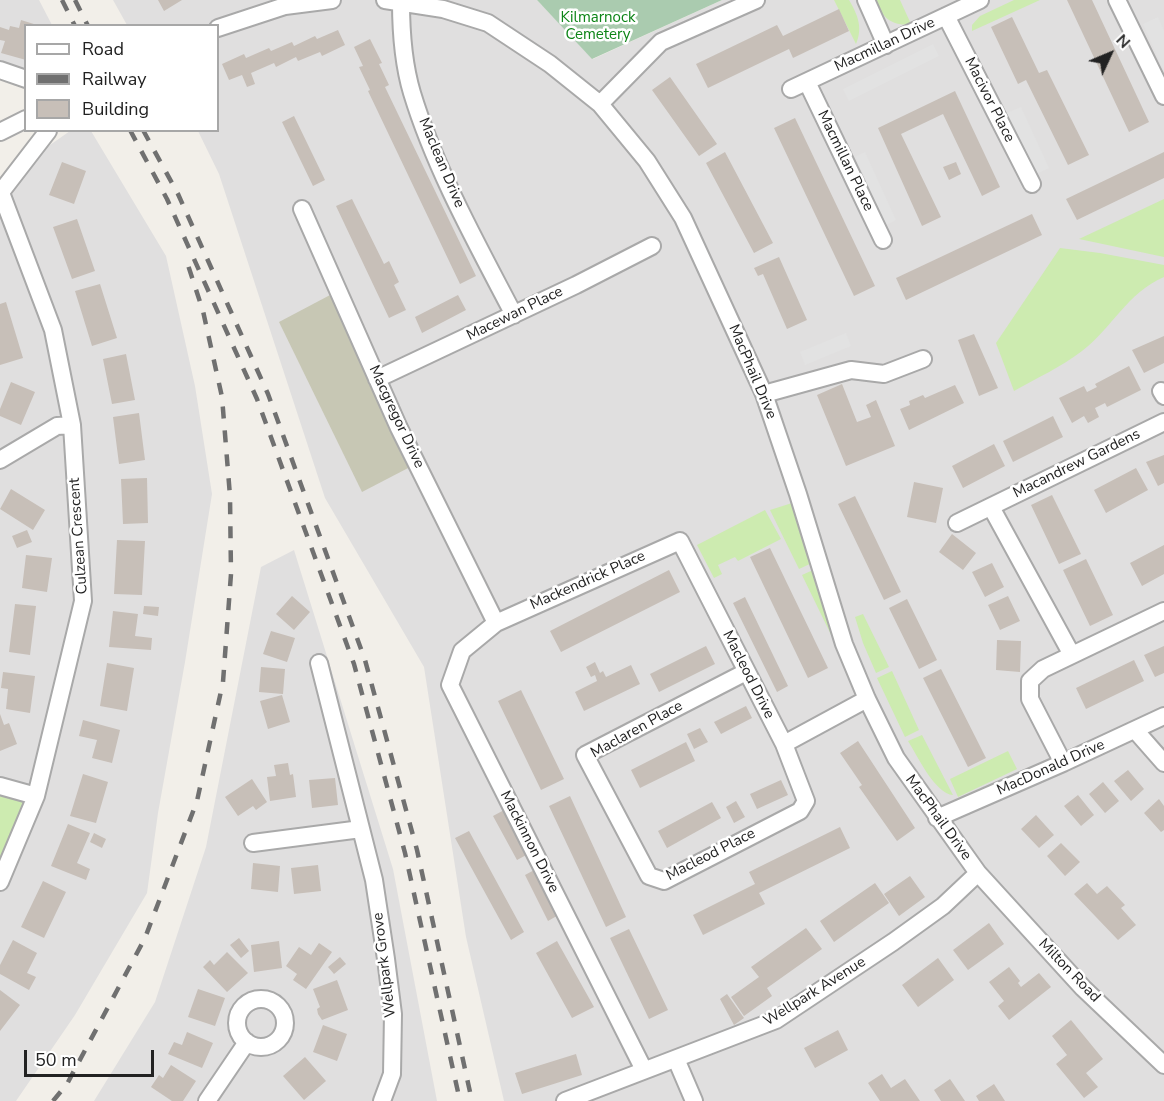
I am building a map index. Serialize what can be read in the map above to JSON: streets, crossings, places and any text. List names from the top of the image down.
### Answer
{
  "streets": {
    "street": [
      "Macmillan Drive",
      "Macivor Place",
      "Macmillan Place",
      "Maclean Drive",
      "Macewan Place",
      "MacPhail Drive",
      "Macgregor Drive",
      "Macandrew Gardens",
      "Culzean Crescent",
      "Mackendrick Place",
      "Macleod Drive",
      "Maclaren Place",
      "MacDonald Drive",
      "Mackinnon Drive",
      "Macleod Place",
      "Wellpark Grove",
      "Milton Road",
      "Wellpark Avenue"
    ]
  },
  "crossings": [
    ["Macmillan Drive", "Macivor Place"],
    ["Macmillan Drive", "Macmillan Place"],
    ["Maclean Drive", "Macewan Place"],
    ["Maclean Drive", "MacPhail Drive"],
    ["Macewan Place", "Macgregor Drive"],
    ["MacPhail Drive", "MacDonald Drive"],
    ["MacPhail Drive", "Milton Road"],
    ["MacPhail Drive", "Wellpark Avenue"],
    ["Macgregor Drive", "Mackendrick Place"],
    ["Macgregor Drive", "Mackinnon Drive"],
    ["Mackendrick Place", "Macleod Drive"],
    ["Mackendrick Place", "Mackinnon Drive"],
    ["Macleod Drive", "Maclaren Place"],
    ["Macleod Drive", "Macleod Place"],
    ["Maclaren Place", "Macleod Place"],
    ["Mackinnon Drive", "Wellpark Avenue"],
    ["Milton Road", "Wellpark Avenue"]
  ],
  "parks": ["Kilmarnock Cemetery"],
  "legend": ["Road", "Railway", "Building"],
  "scale_bar": "50 m",
  "north": "top right"
}
